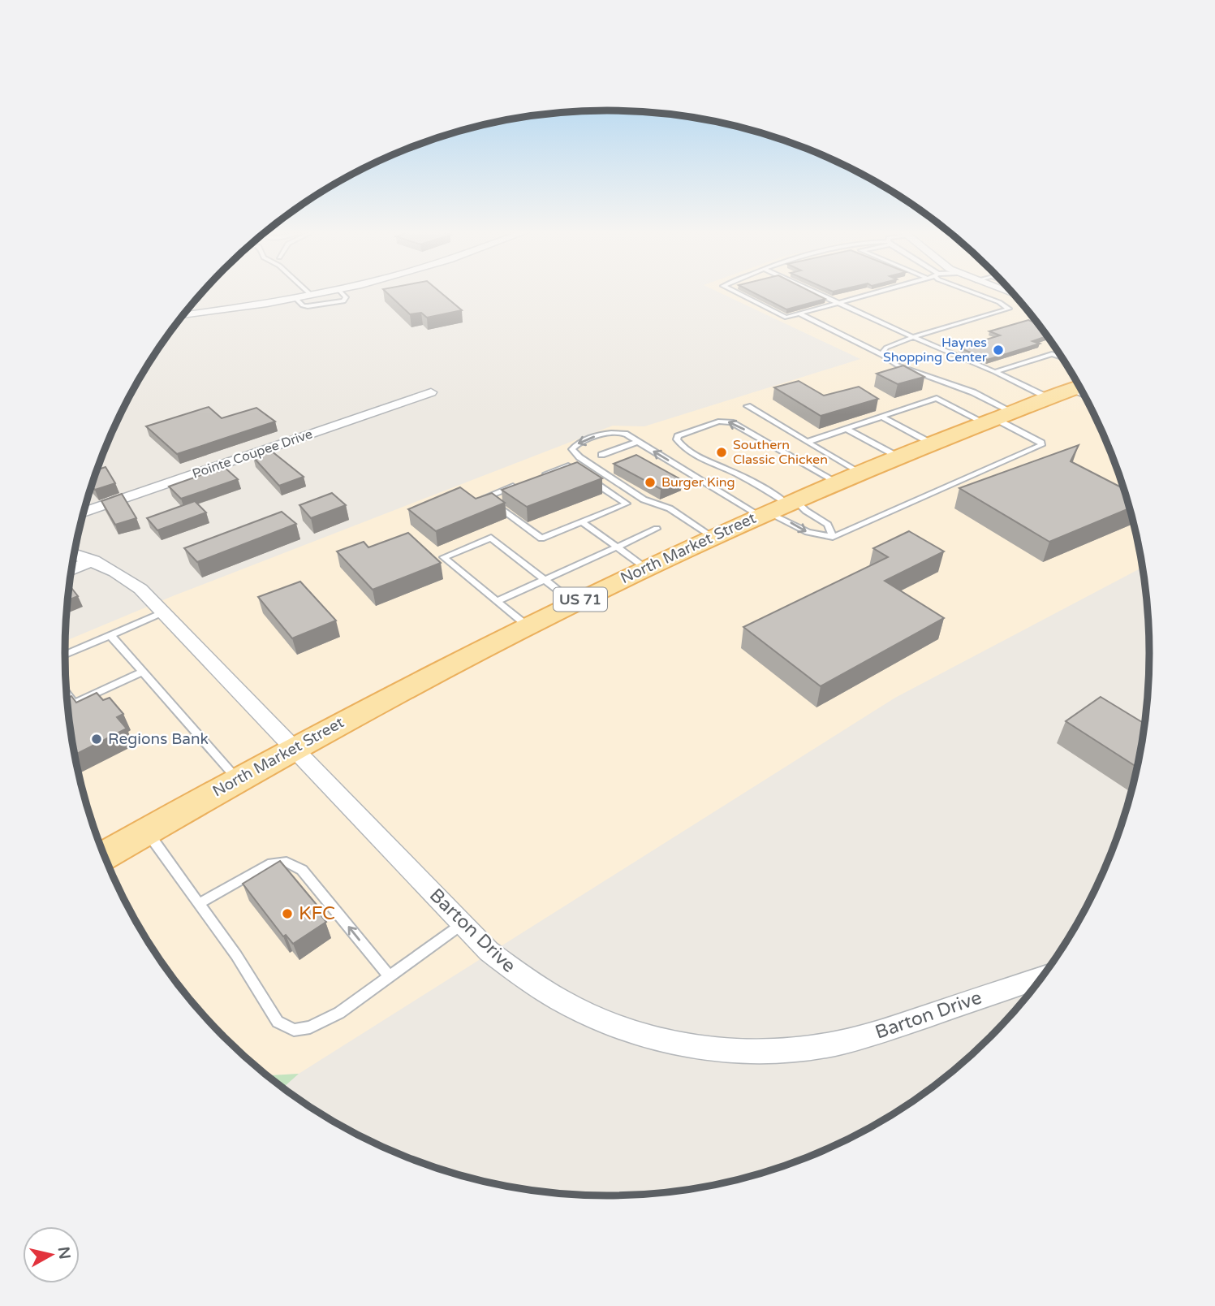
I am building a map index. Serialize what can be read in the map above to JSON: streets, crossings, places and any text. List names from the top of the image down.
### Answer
{
  "streets": {
    "main road": ["North Market Street", "US 71"],
    "street": ["Pointe Coupee Drive", "Barton Drive"]
  },
  "crossings": [
    ["North Market Street", "Barton Drive"]
  ],
  "places": [
    "Haynes Shopping Center",
    "Southern Classic Chicken",
    "Burger King",
    "Regions Bank",
    "KFC"
  ],
  "north": "right"
}
